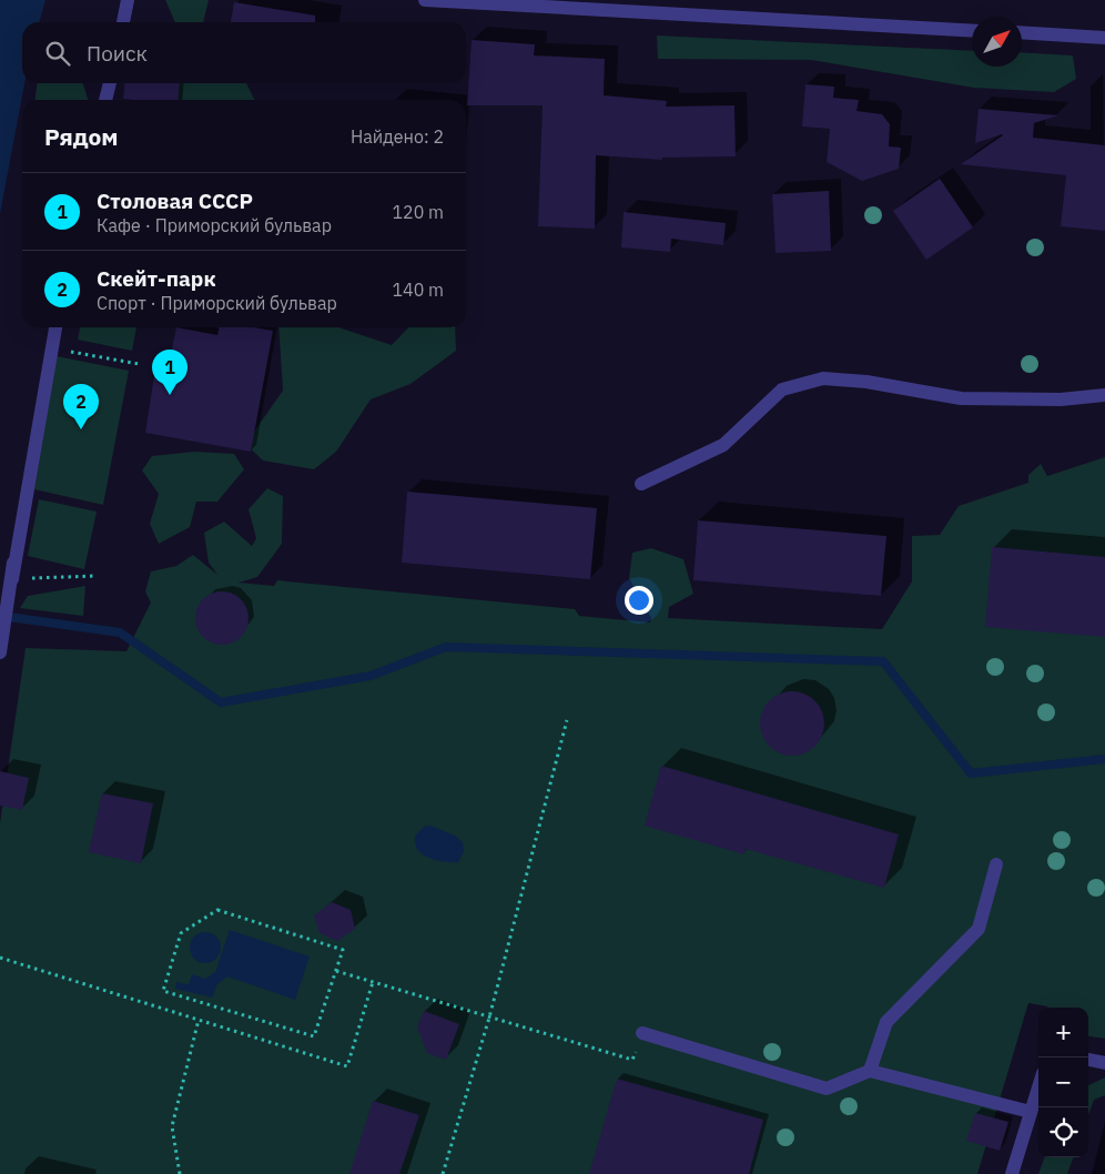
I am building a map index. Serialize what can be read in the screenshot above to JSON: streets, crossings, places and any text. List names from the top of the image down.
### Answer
{
  "north": "top right",
  "page": {
    "search": "Поиск",
    "heading": ["Рядом", "Найдено: 2"],
    "list": [
      {
        "mark": "1",
        "name": "Столовая СССР",
        "note": "Кафе · Приморский бульвар",
        "value": "120 m"
      },
      {
        "mark": "2",
        "name": "Скейт-парк",
        "note": "Спорт · Приморский бульвар",
        "value": "140 m"
      }
    ],
    "pins": ["1", "2"],
    "map_buttons": ["+", "−"]
  }
}
